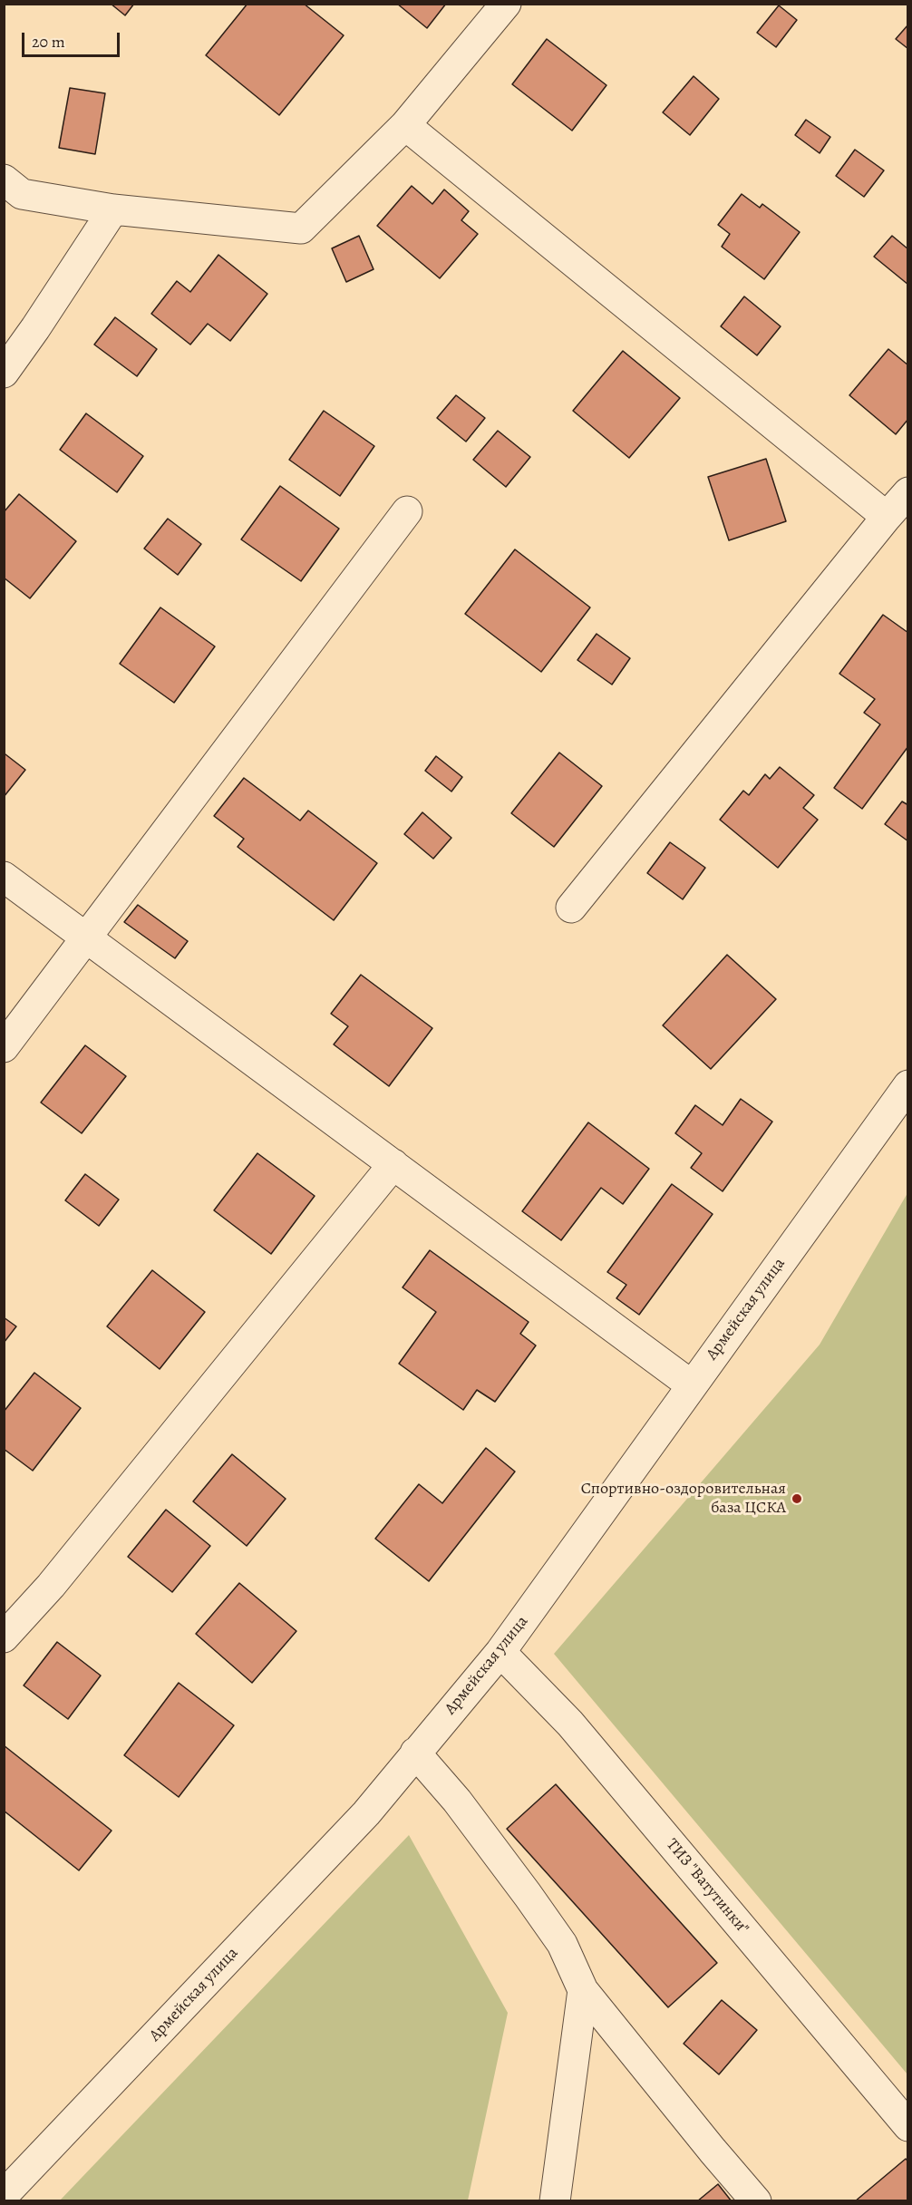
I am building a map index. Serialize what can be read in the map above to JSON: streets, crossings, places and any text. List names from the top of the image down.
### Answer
{
  "streets": {
    "street": ["Армейская улица", "ТИЗ \"Ватутинки\""]
  },
  "crossings": [
    ["Армейская улица", "ТИЗ \"Ватутинки\""]
  ],
  "places": ["Спортивно-оздоровительная база ЦСКА"],
  "scale_bar": "20 m"
}
